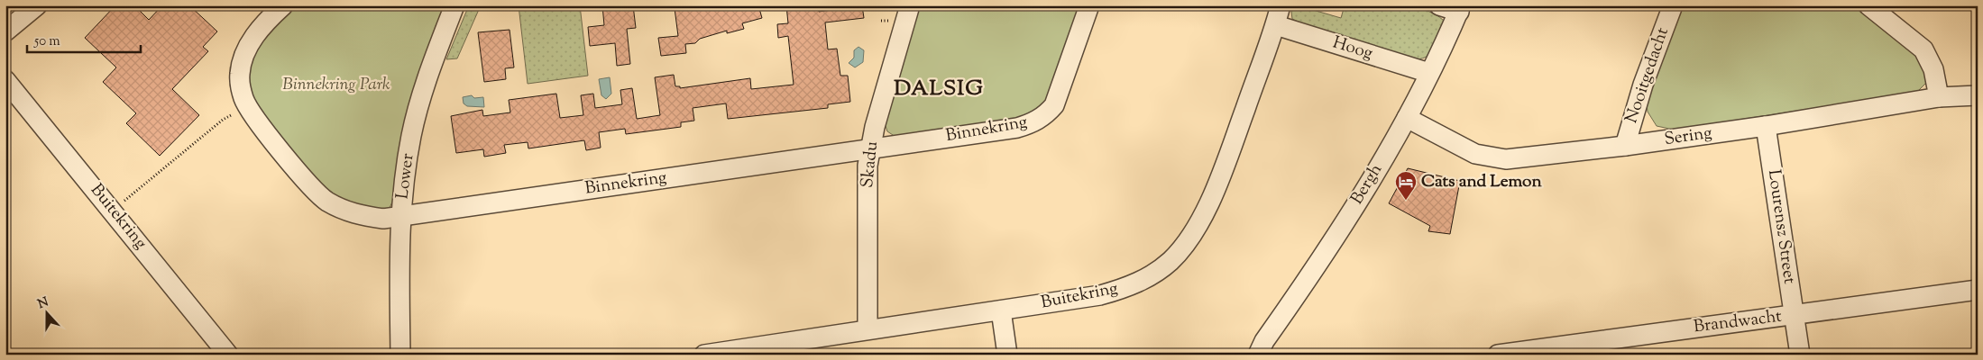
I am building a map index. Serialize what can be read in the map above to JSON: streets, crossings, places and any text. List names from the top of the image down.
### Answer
{
  "streets": {
    "street": [
      "Hoog",
      "Nooitgedacht",
      "Binnekring",
      "Sering",
      "Skadu",
      "Lower",
      "Bergh",
      "Buitekring",
      "Lourensz Street",
      "Brandwacht"
    ]
  },
  "crossings": [
    ["Hoog", "Bergh"],
    ["Hoog", "Buitekring"],
    ["Nooitgedacht", "Sering"],
    ["Binnekring", "Skadu"],
    ["Binnekring", "Lower"],
    ["Sering", "Bergh"],
    ["Sering", "Lourensz Street"],
    ["Skadu", "Buitekring"],
    ["Lourensz Street", "Brandwacht"]
  ],
  "districts": ["DALSIG"],
  "parks": ["Binnekring Park"],
  "places": {
    "hotel": ["Cats and Lemon"]
  },
  "scale_bar": "50 m",
  "north": "top"
}
